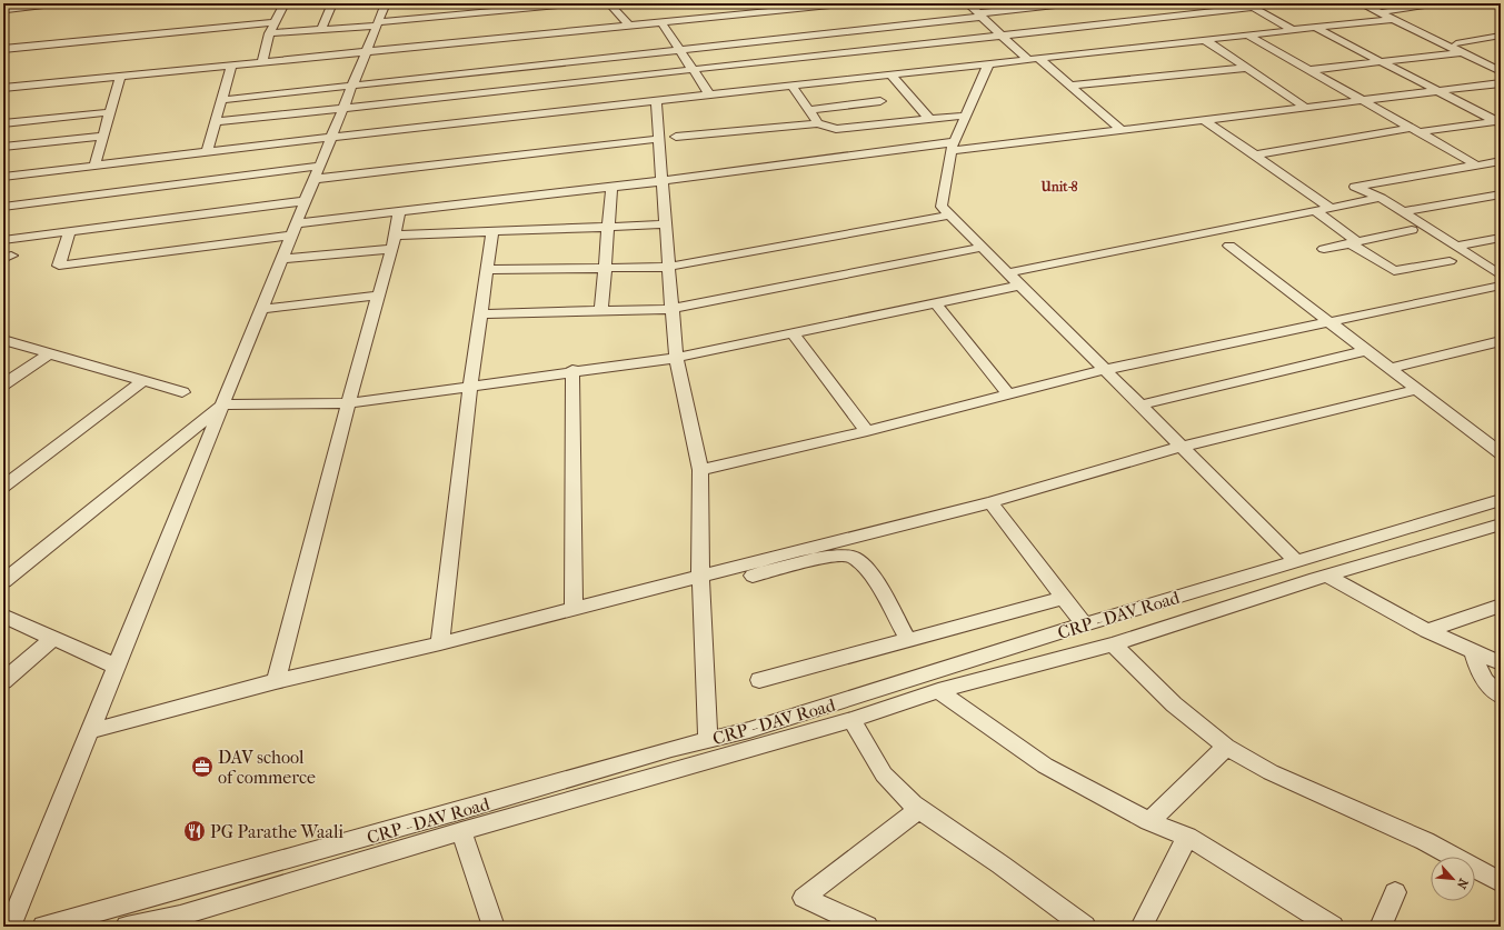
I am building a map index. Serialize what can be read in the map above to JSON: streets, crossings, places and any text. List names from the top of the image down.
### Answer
{
  "streets": {
    "street": ["CRP - DAV Road"]
  },
  "districts": ["Unit-8"],
  "places": {
    "office": ["DAV school of commerce"],
    "restaurant": ["PG Parathe Waali"]
  },
  "north": "bottom right"
}
